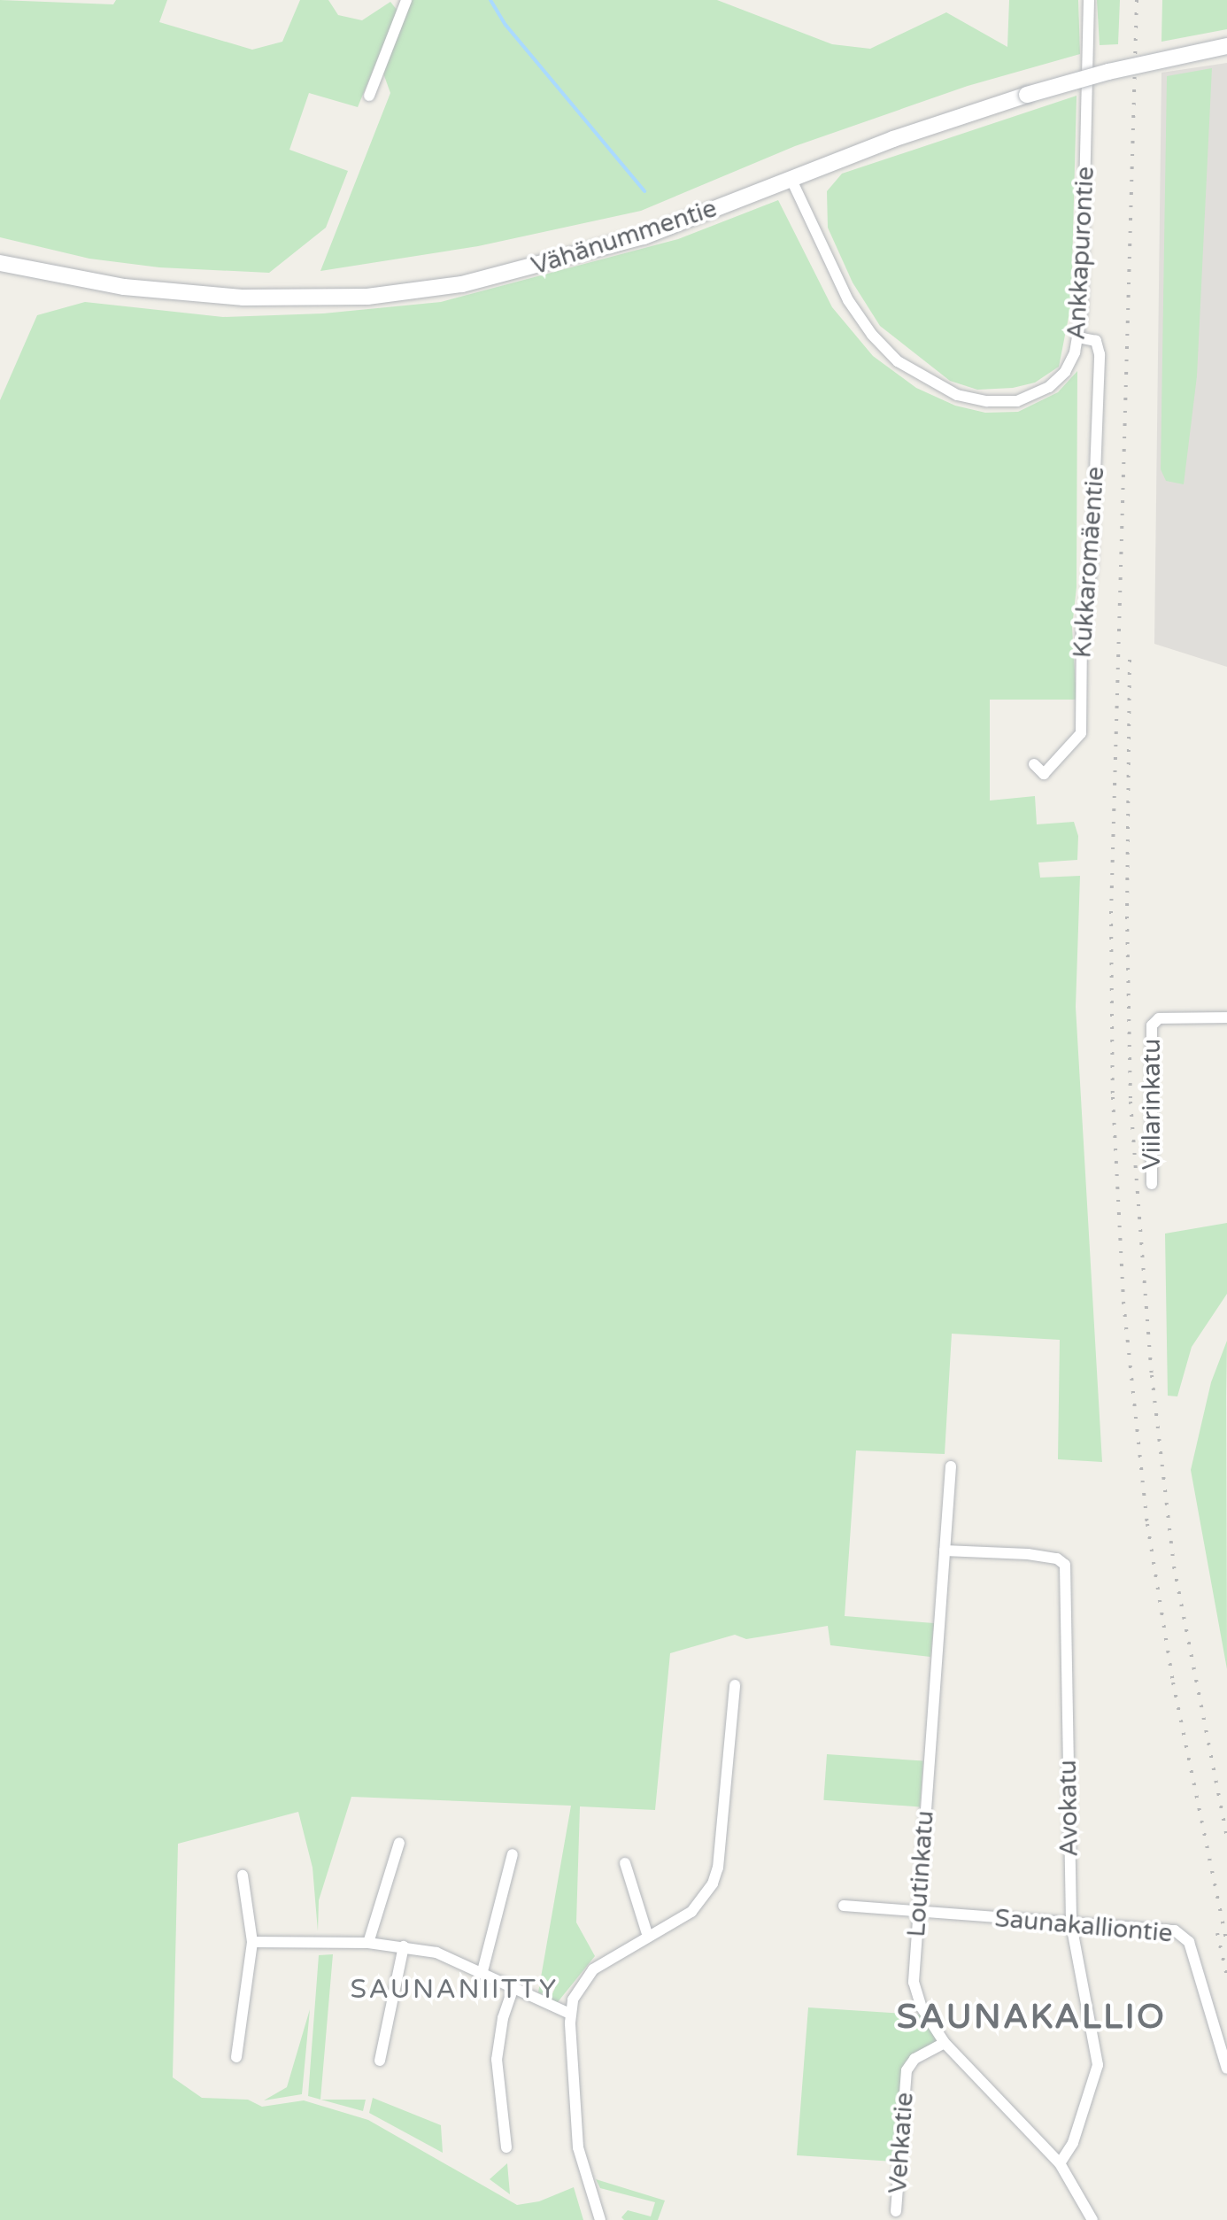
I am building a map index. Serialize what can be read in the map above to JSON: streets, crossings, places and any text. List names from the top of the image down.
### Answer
{
  "streets": {
    "main road": ["Vähänummentie"],
    "street": [
      "Ankkapurontie",
      "Kukkaromäentie",
      "Viilarinkatu",
      "Avokatu",
      "Loutinkatu",
      "Saunakalliontie",
      "Vehkatie"
    ]
  },
  "crossings": [
    ["Vähänummentie", "Ankkapurontie"],
    ["Ankkapurontie", "Kukkaromäentie"],
    ["Avokatu", "Loutinkatu"],
    ["Avokatu", "Saunakalliontie"],
    ["Loutinkatu", "Saunakalliontie"],
    ["Loutinkatu", "Vehkatie"]
  ],
  "districts": ["SAUNANIITTY", "SAUNAKALLIO"]
}
